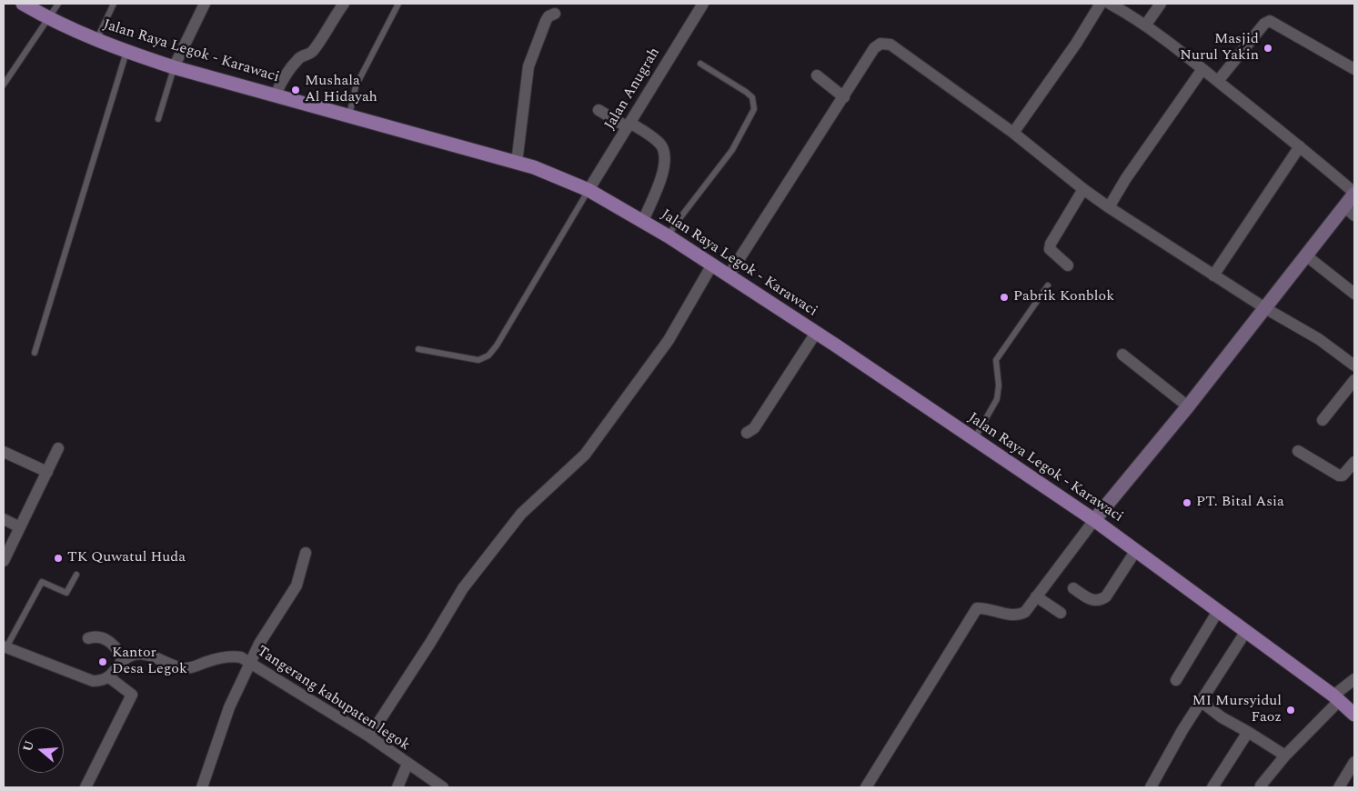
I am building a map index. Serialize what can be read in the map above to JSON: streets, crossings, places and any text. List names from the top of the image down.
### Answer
{
  "streets": {
    "main road": ["Jalan Raya Legok - Karawaci"],
    "street": ["Jalan Anugrah", "Tangerang kabupaten legok"]
  },
  "crossings": [
    ["Jalan Raya Legok - Karawaci", "Jalan Anugrah"]
  ],
  "places": [
    "Masjid Nurul Yakin",
    "Mushala Al Hidayah",
    "Pabrik Konblok",
    "PT. Bital Asia",
    "TK Quwatul Huda",
    "Kantor Desa Legok",
    "MI Mursyidul Faoz"
  ],
  "north": "left"
}
